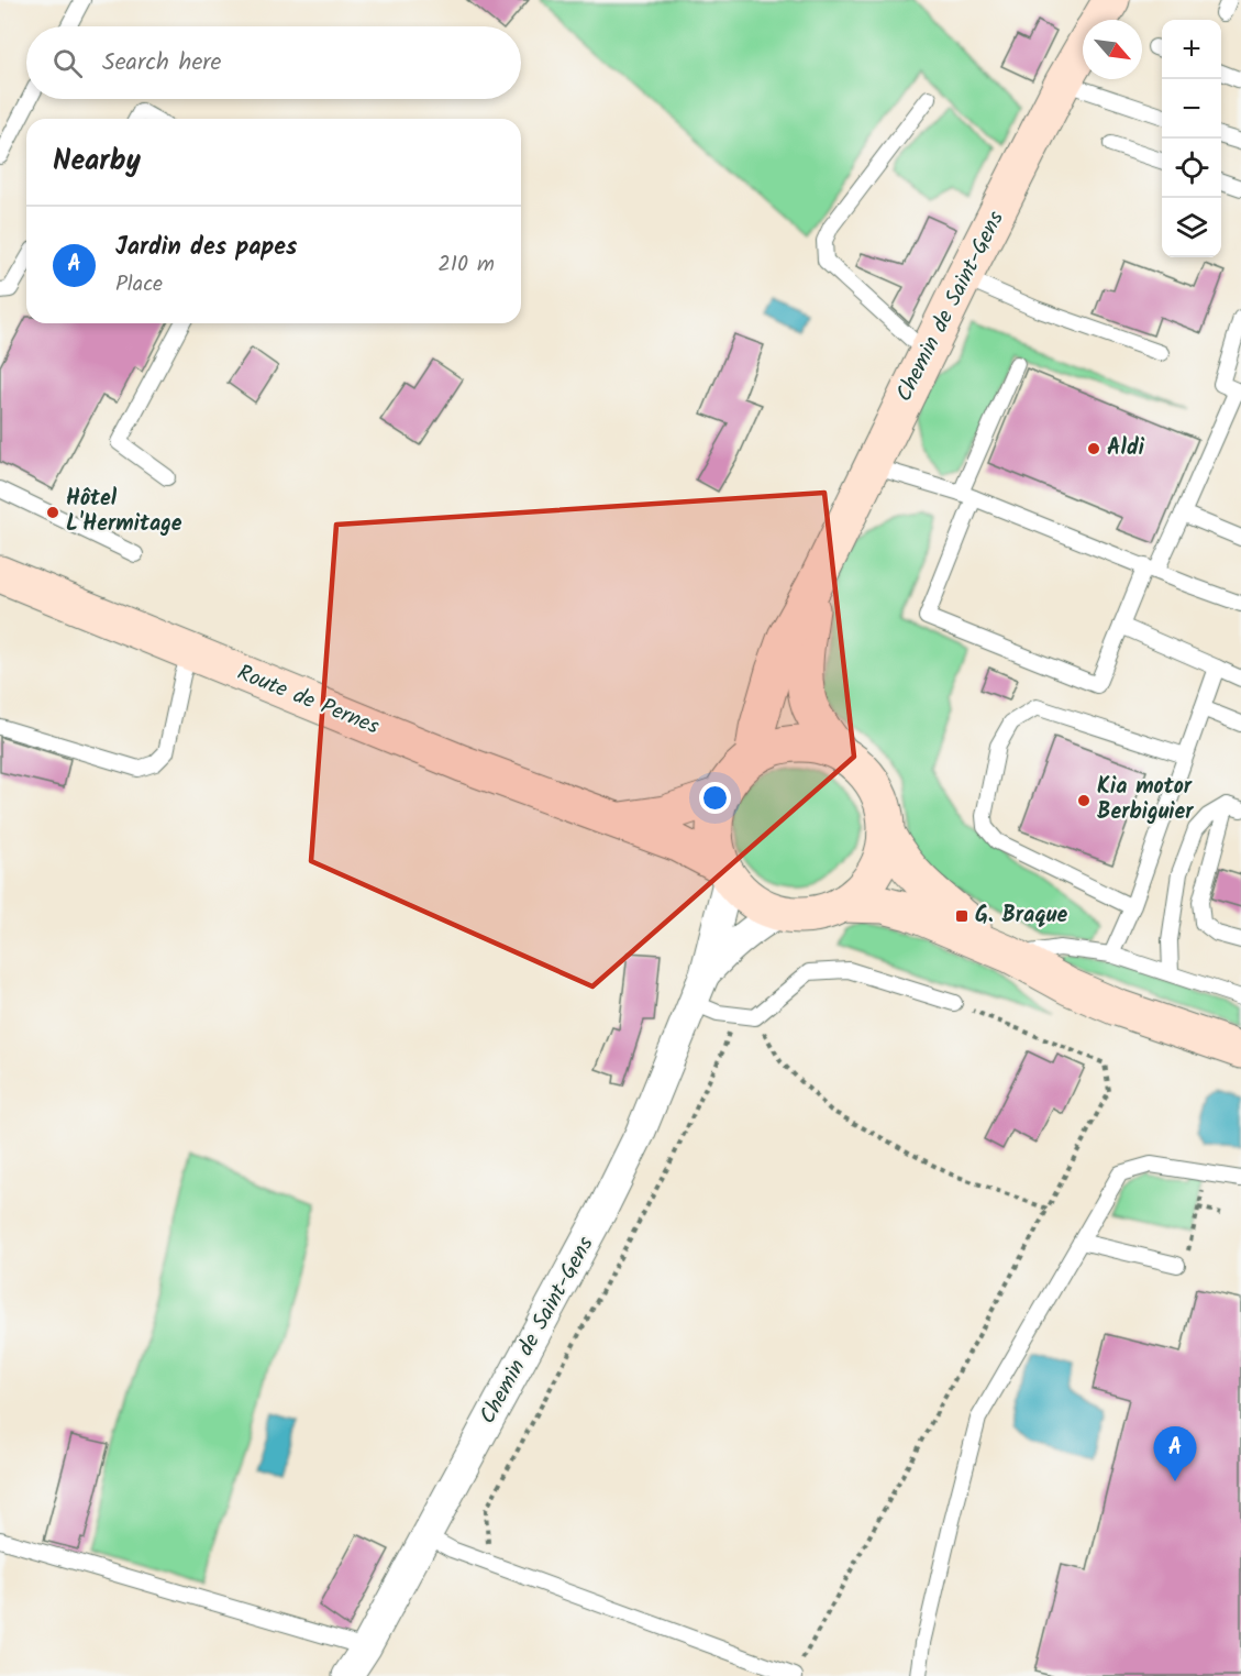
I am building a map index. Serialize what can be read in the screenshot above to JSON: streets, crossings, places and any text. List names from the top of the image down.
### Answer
{
  "streets": {
    "main road": ["Chemin de Saint-Gens", "Route de Pernes"]
  },
  "crossings": [
    ["Chemin de Saint-Gens", "Route de Pernes"]
  ],
  "places": {
    "other": ["Aldi", "Hôtel L'Hermitage", "Kia motor Berbiguier"],
    "transit": ["G. Braque"]
  },
  "north": "bottom right",
  "page": {
    "map_buttons": ["+", "−"],
    "search": "Search here",
    "heading": "Nearby",
    "list": [
      {
        "mark": "A",
        "name": "Jardin des papes",
        "note": "Place",
        "value": "210 m"
      }
    ],
    "pins": "A"
  }
}
